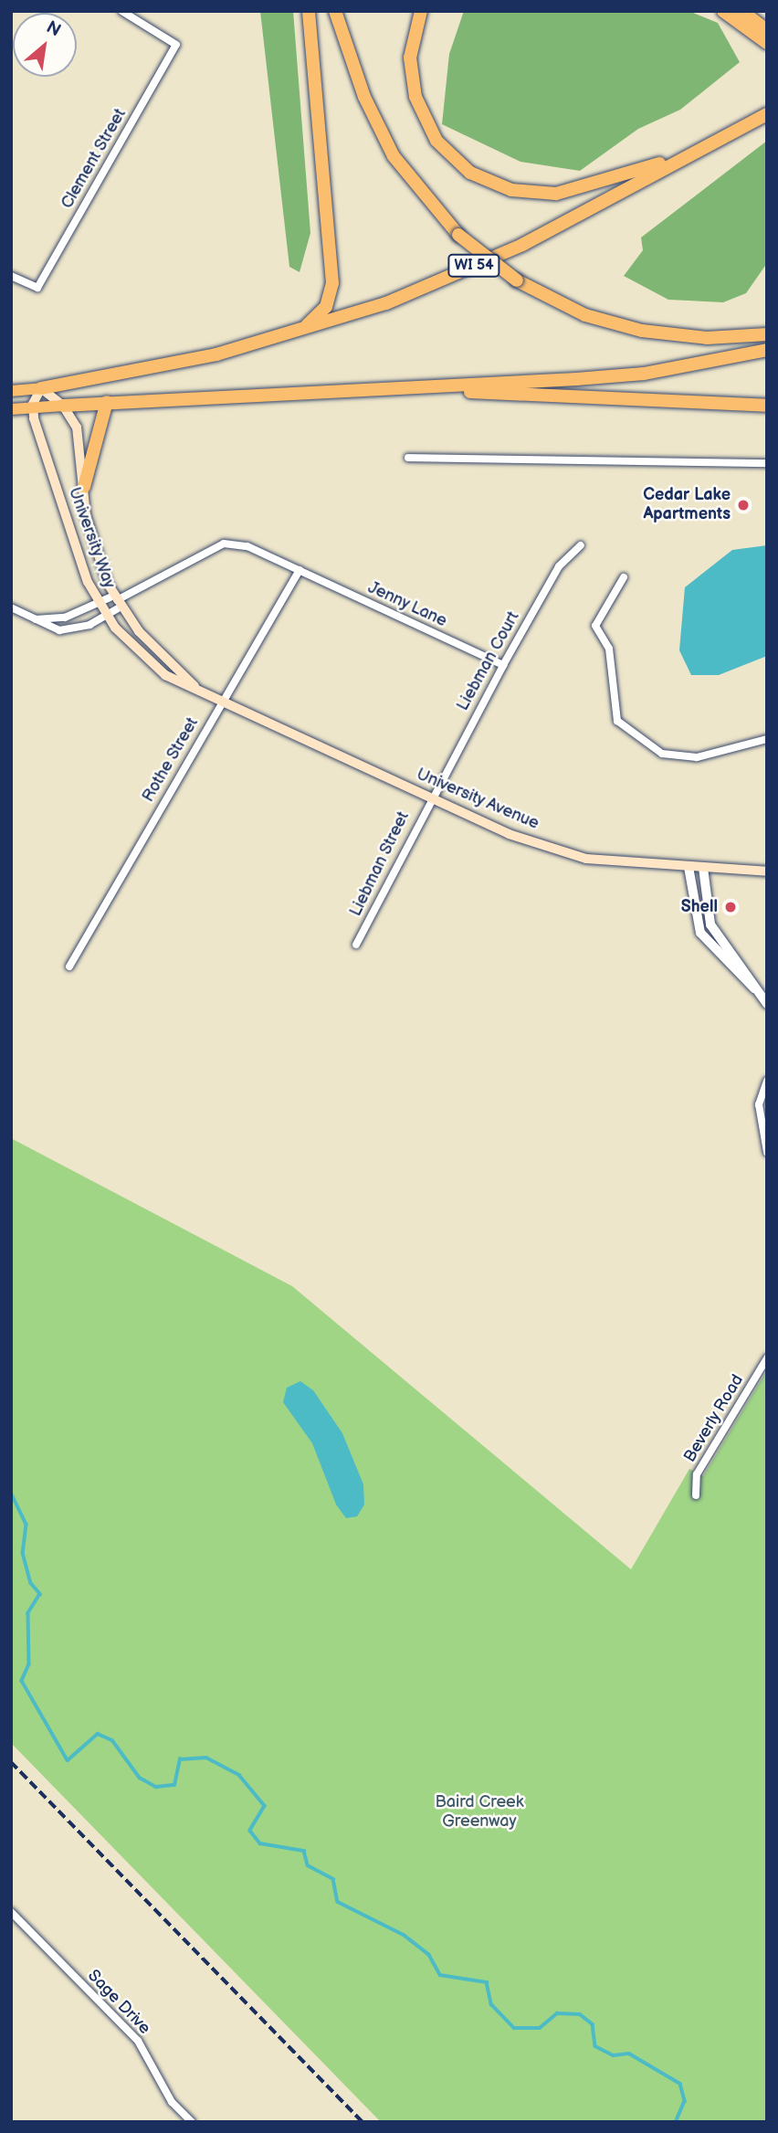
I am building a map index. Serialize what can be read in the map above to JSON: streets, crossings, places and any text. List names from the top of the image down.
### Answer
{
  "streets": {
    "highway": ["WI 54"],
    "main road": ["University Way", "University Avenue"],
    "street": [
      "Clement Street",
      "Jenny Lane",
      "Liebman Court",
      "Rothe Street",
      "Liebman Street",
      "Beverly Road",
      "Sage Drive"
    ]
  },
  "crossings": [
    ["WI 54", "University Way"],
    ["University Way", "Jenny Lane"],
    ["University Way", "University Avenue"],
    ["Jenny Lane", "Liebman Court"],
    ["Jenny Lane", "Rothe Street"],
    ["Liebman Court", "University Avenue"],
    ["Liebman Court", "Liebman Street"],
    ["Rothe Street", "University Avenue"],
    ["University Avenue", "Liebman Street"]
  ],
  "parks": ["Baird Creek Greenway"],
  "places": ["Cedar Lake Apartments", "Shell"],
  "north": "top right"
}
